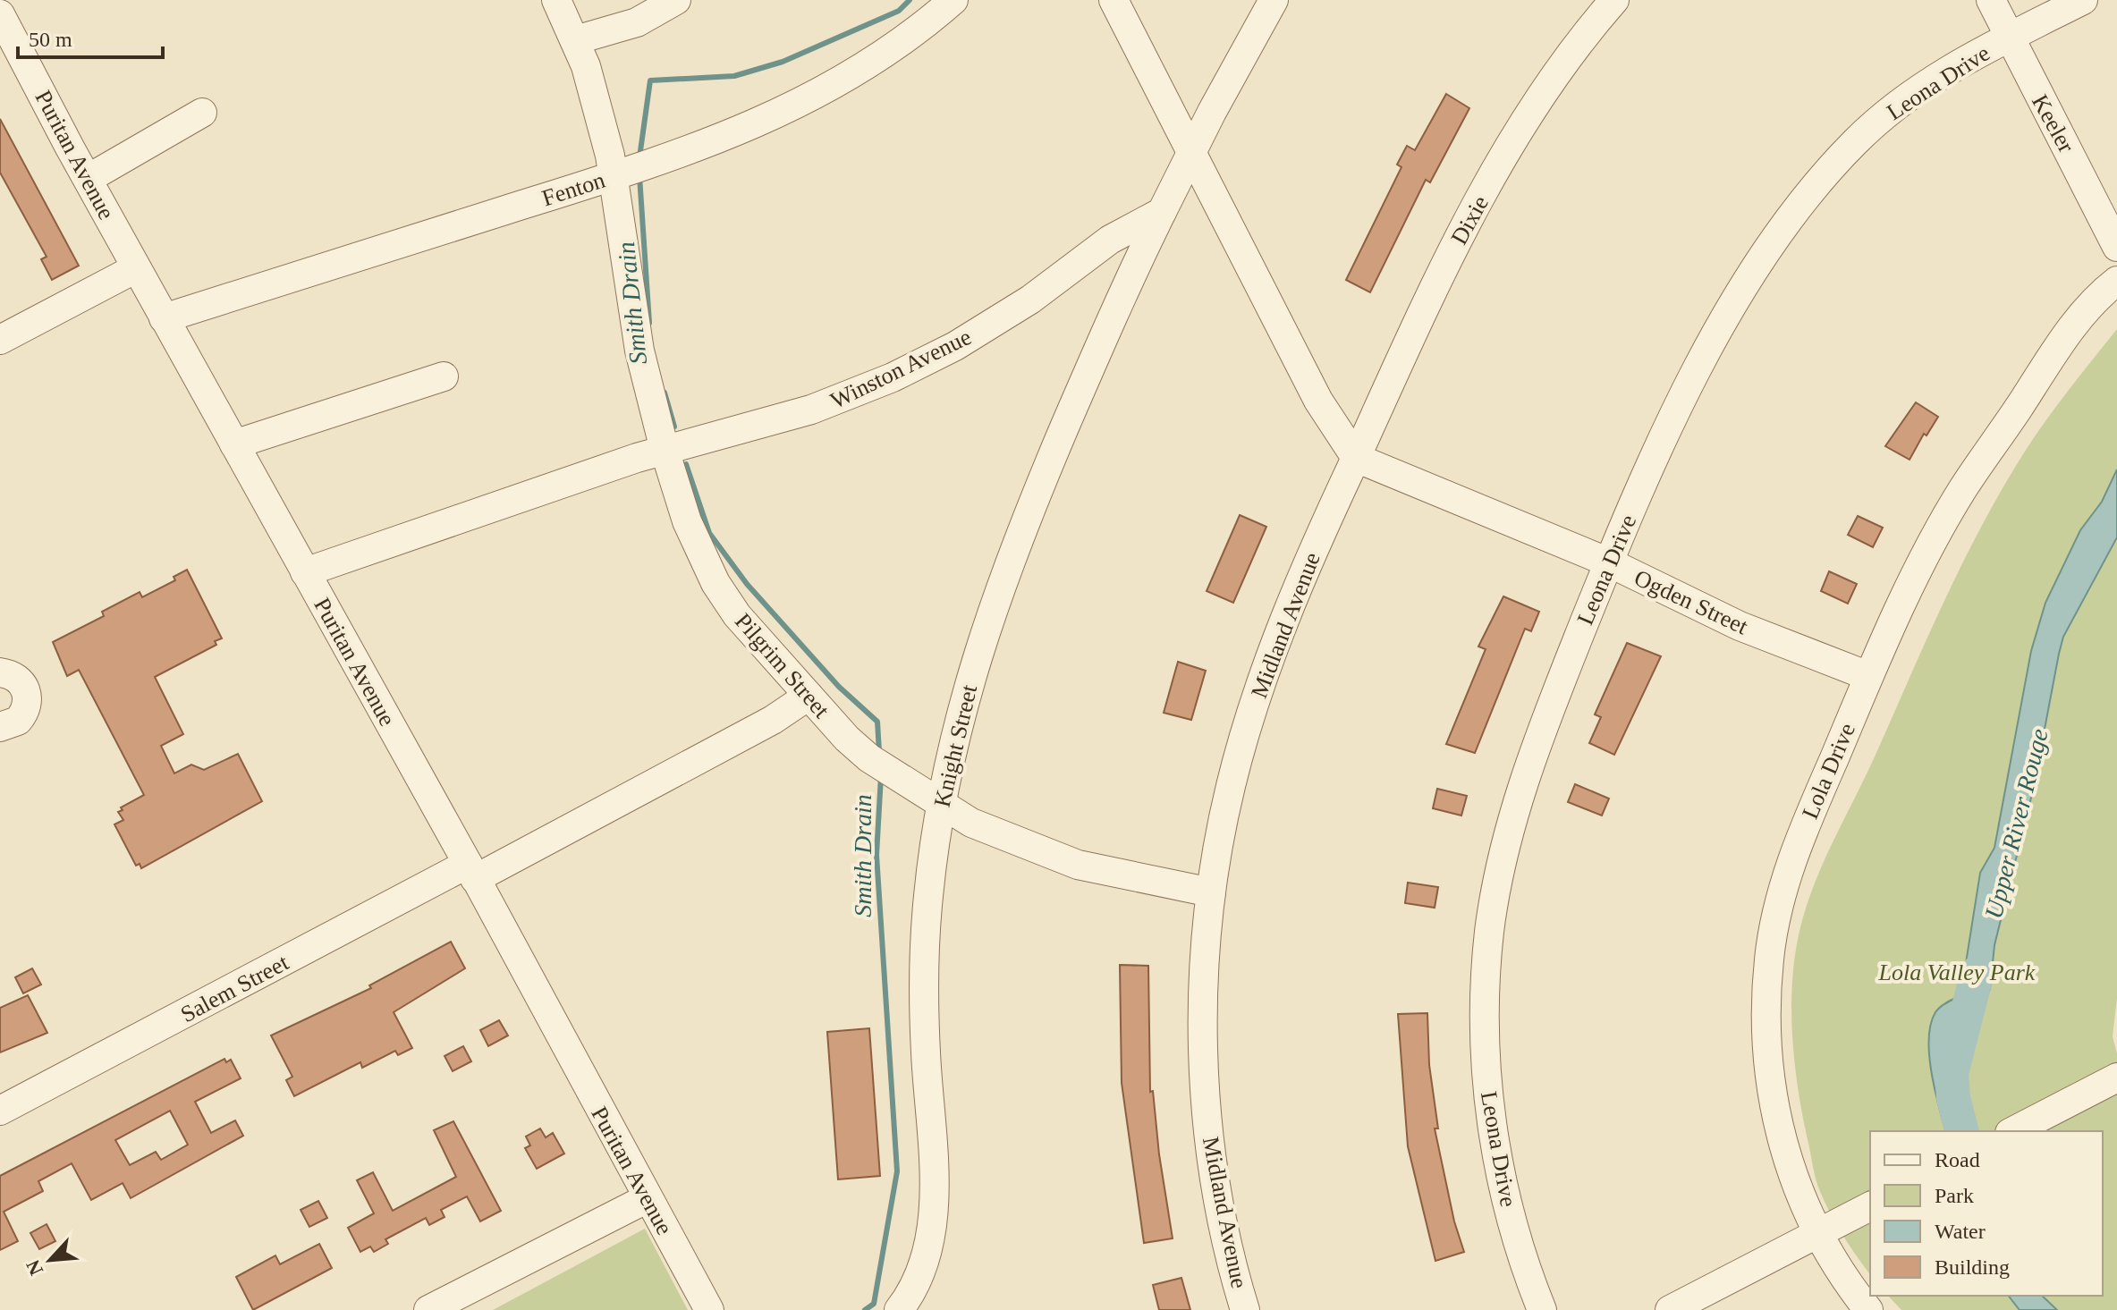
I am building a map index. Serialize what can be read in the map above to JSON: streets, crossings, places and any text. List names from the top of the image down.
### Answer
{
  "streets": {
    "street": [
      "Leona Drive",
      "Keeler",
      "Puritan Avenue",
      "Fenton",
      "Dixie",
      "Winston Avenue",
      "Ogden Street",
      "Midland Avenue",
      "Pilgrim Street",
      "Knight Street",
      "Lola Drive",
      "Salem Street"
    ]
  },
  "crossings": [
    ["Leona Drive", "Keeler"],
    ["Leona Drive", "Ogden Street"],
    ["Puritan Avenue", "Fenton"],
    ["Puritan Avenue", "Winston Avenue"],
    ["Puritan Avenue", "Salem Street"],
    ["Fenton", "Pilgrim Street"],
    ["Dixie", "Ogden Street"],
    ["Dixie", "Midland Avenue"],
    ["Winston Avenue", "Pilgrim Street"],
    ["Winston Avenue", "Knight Street"],
    ["Ogden Street", "Midland Avenue"],
    ["Ogden Street", "Lola Drive"],
    ["Midland Avenue", "Pilgrim Street"],
    ["Pilgrim Street", "Knight Street"],
    ["Pilgrim Street", "Salem Street"]
  ],
  "water": ["Smith Drain", "Upper River Rouge"],
  "parks": ["Lola Valley Park"],
  "legend": [
    "Road",
    "Park",
    "Water",
    "Building"
  ],
  "scale_bar": "50 m",
  "north": "bottom left"
}
